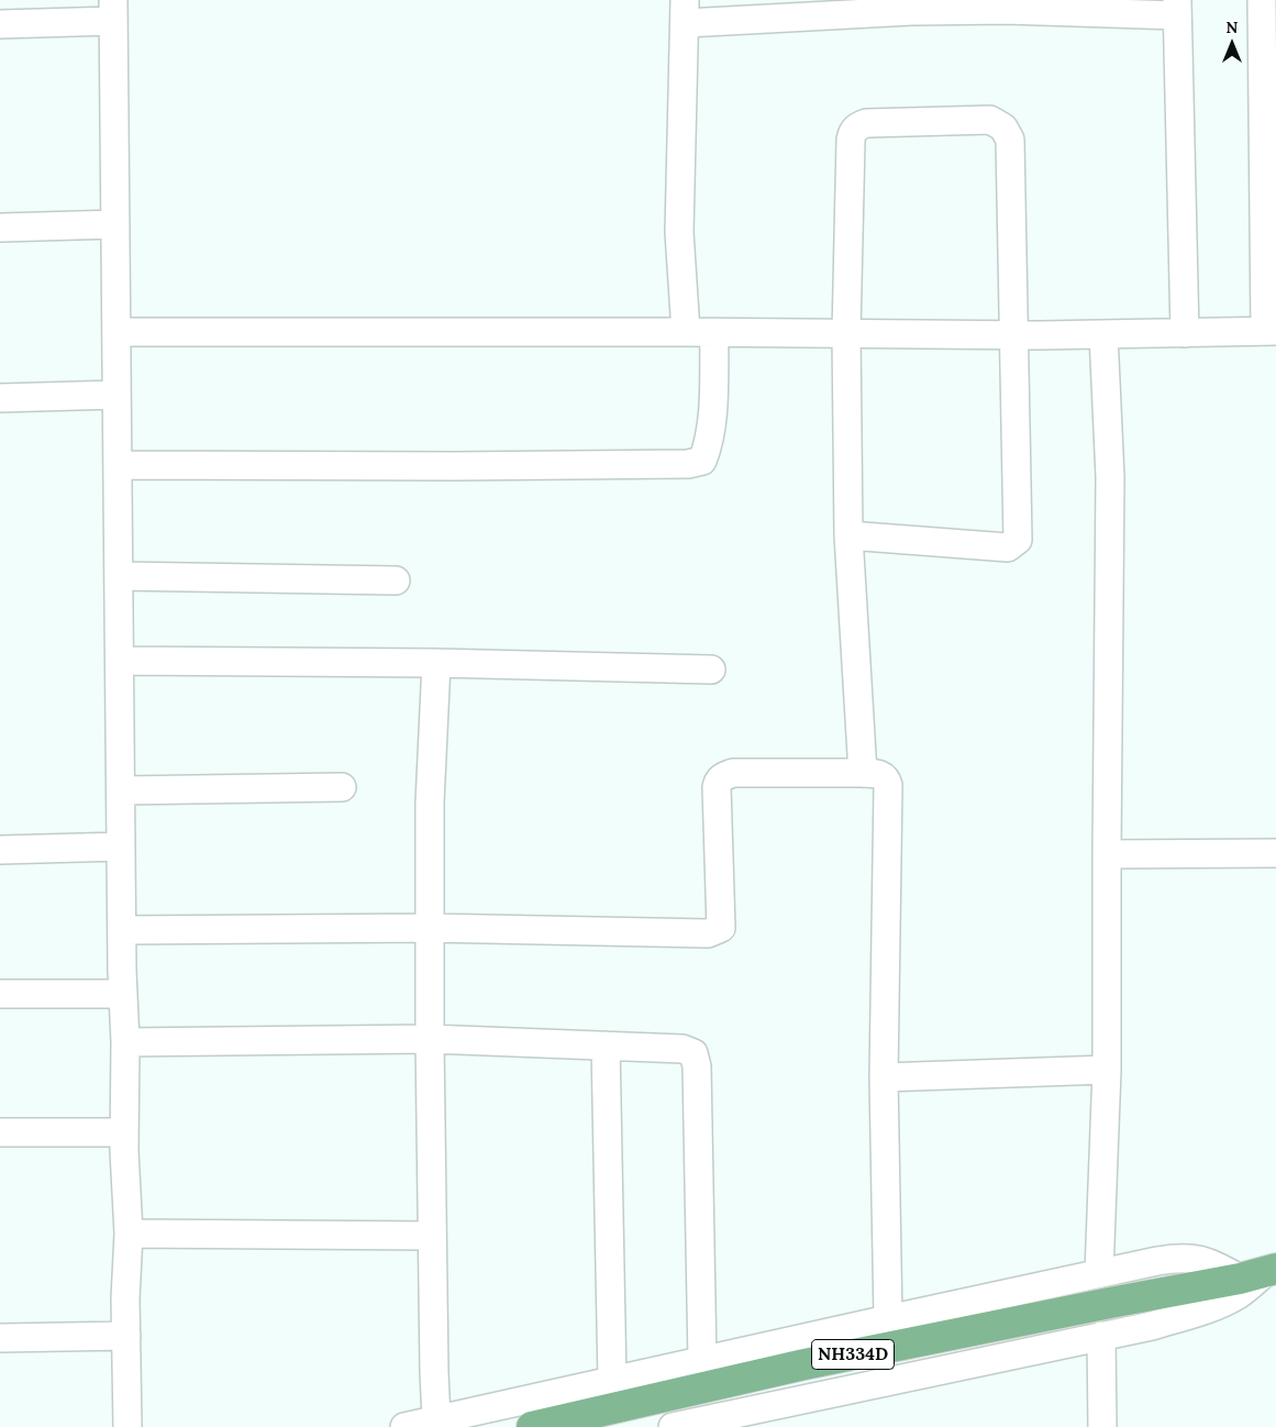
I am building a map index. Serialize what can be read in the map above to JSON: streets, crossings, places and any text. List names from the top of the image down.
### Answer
{
  "streets": {
    "highway": ["NH334D"]
  },
  "north": "top"
}
